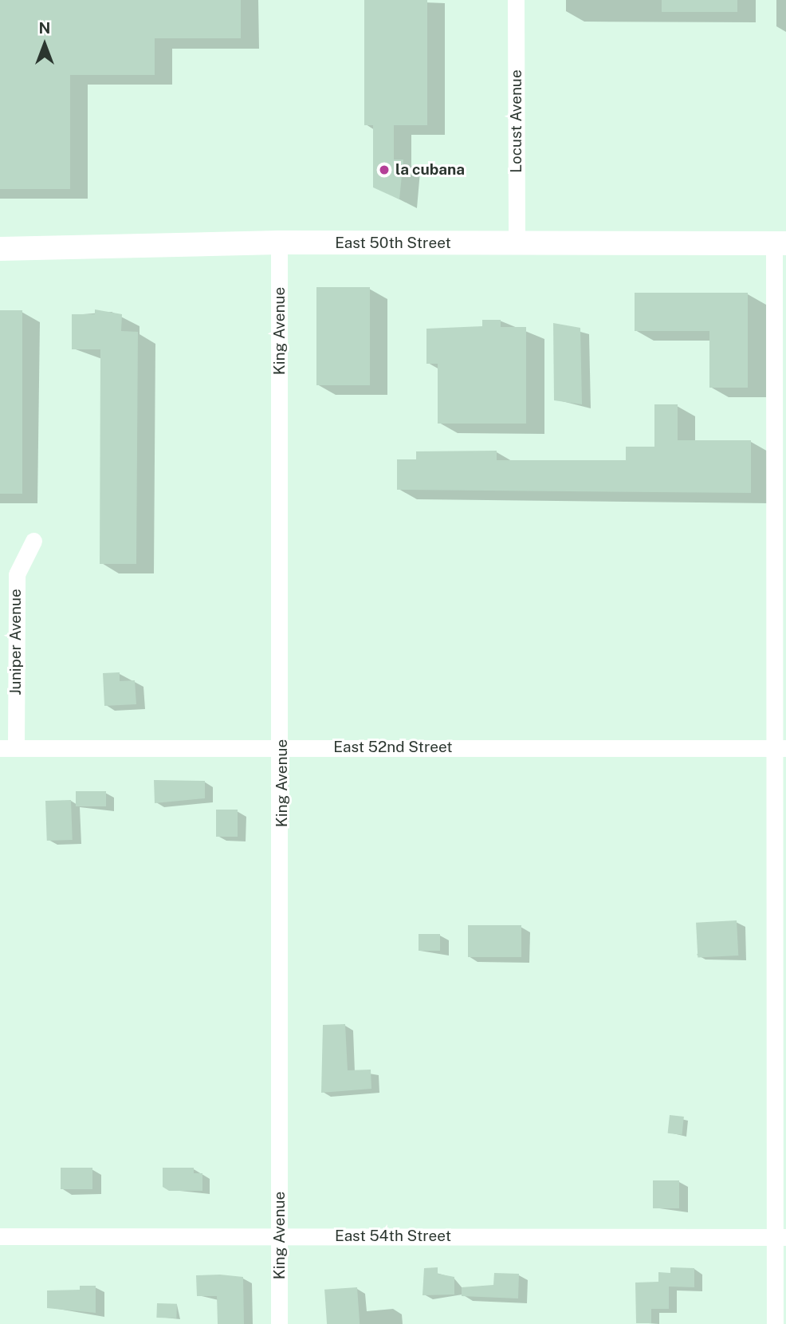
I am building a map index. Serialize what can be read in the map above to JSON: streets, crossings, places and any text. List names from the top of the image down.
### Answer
{
  "streets": {
    "main road": ["East 50th Street"],
    "street": [
      "Locust Avenue",
      "King Avenue",
      "Juniper Avenue",
      "East 52nd Street",
      "East 54th Street"
    ]
  },
  "crossings": [
    ["Locust Avenue", "East 50th Street"],
    ["East 50th Street", "King Avenue"],
    ["King Avenue", "East 52nd Street"],
    ["King Avenue", "East 54th Street"],
    ["Juniper Avenue", "East 52nd Street"]
  ],
  "places": ["la cubana"],
  "north": "top"
}
